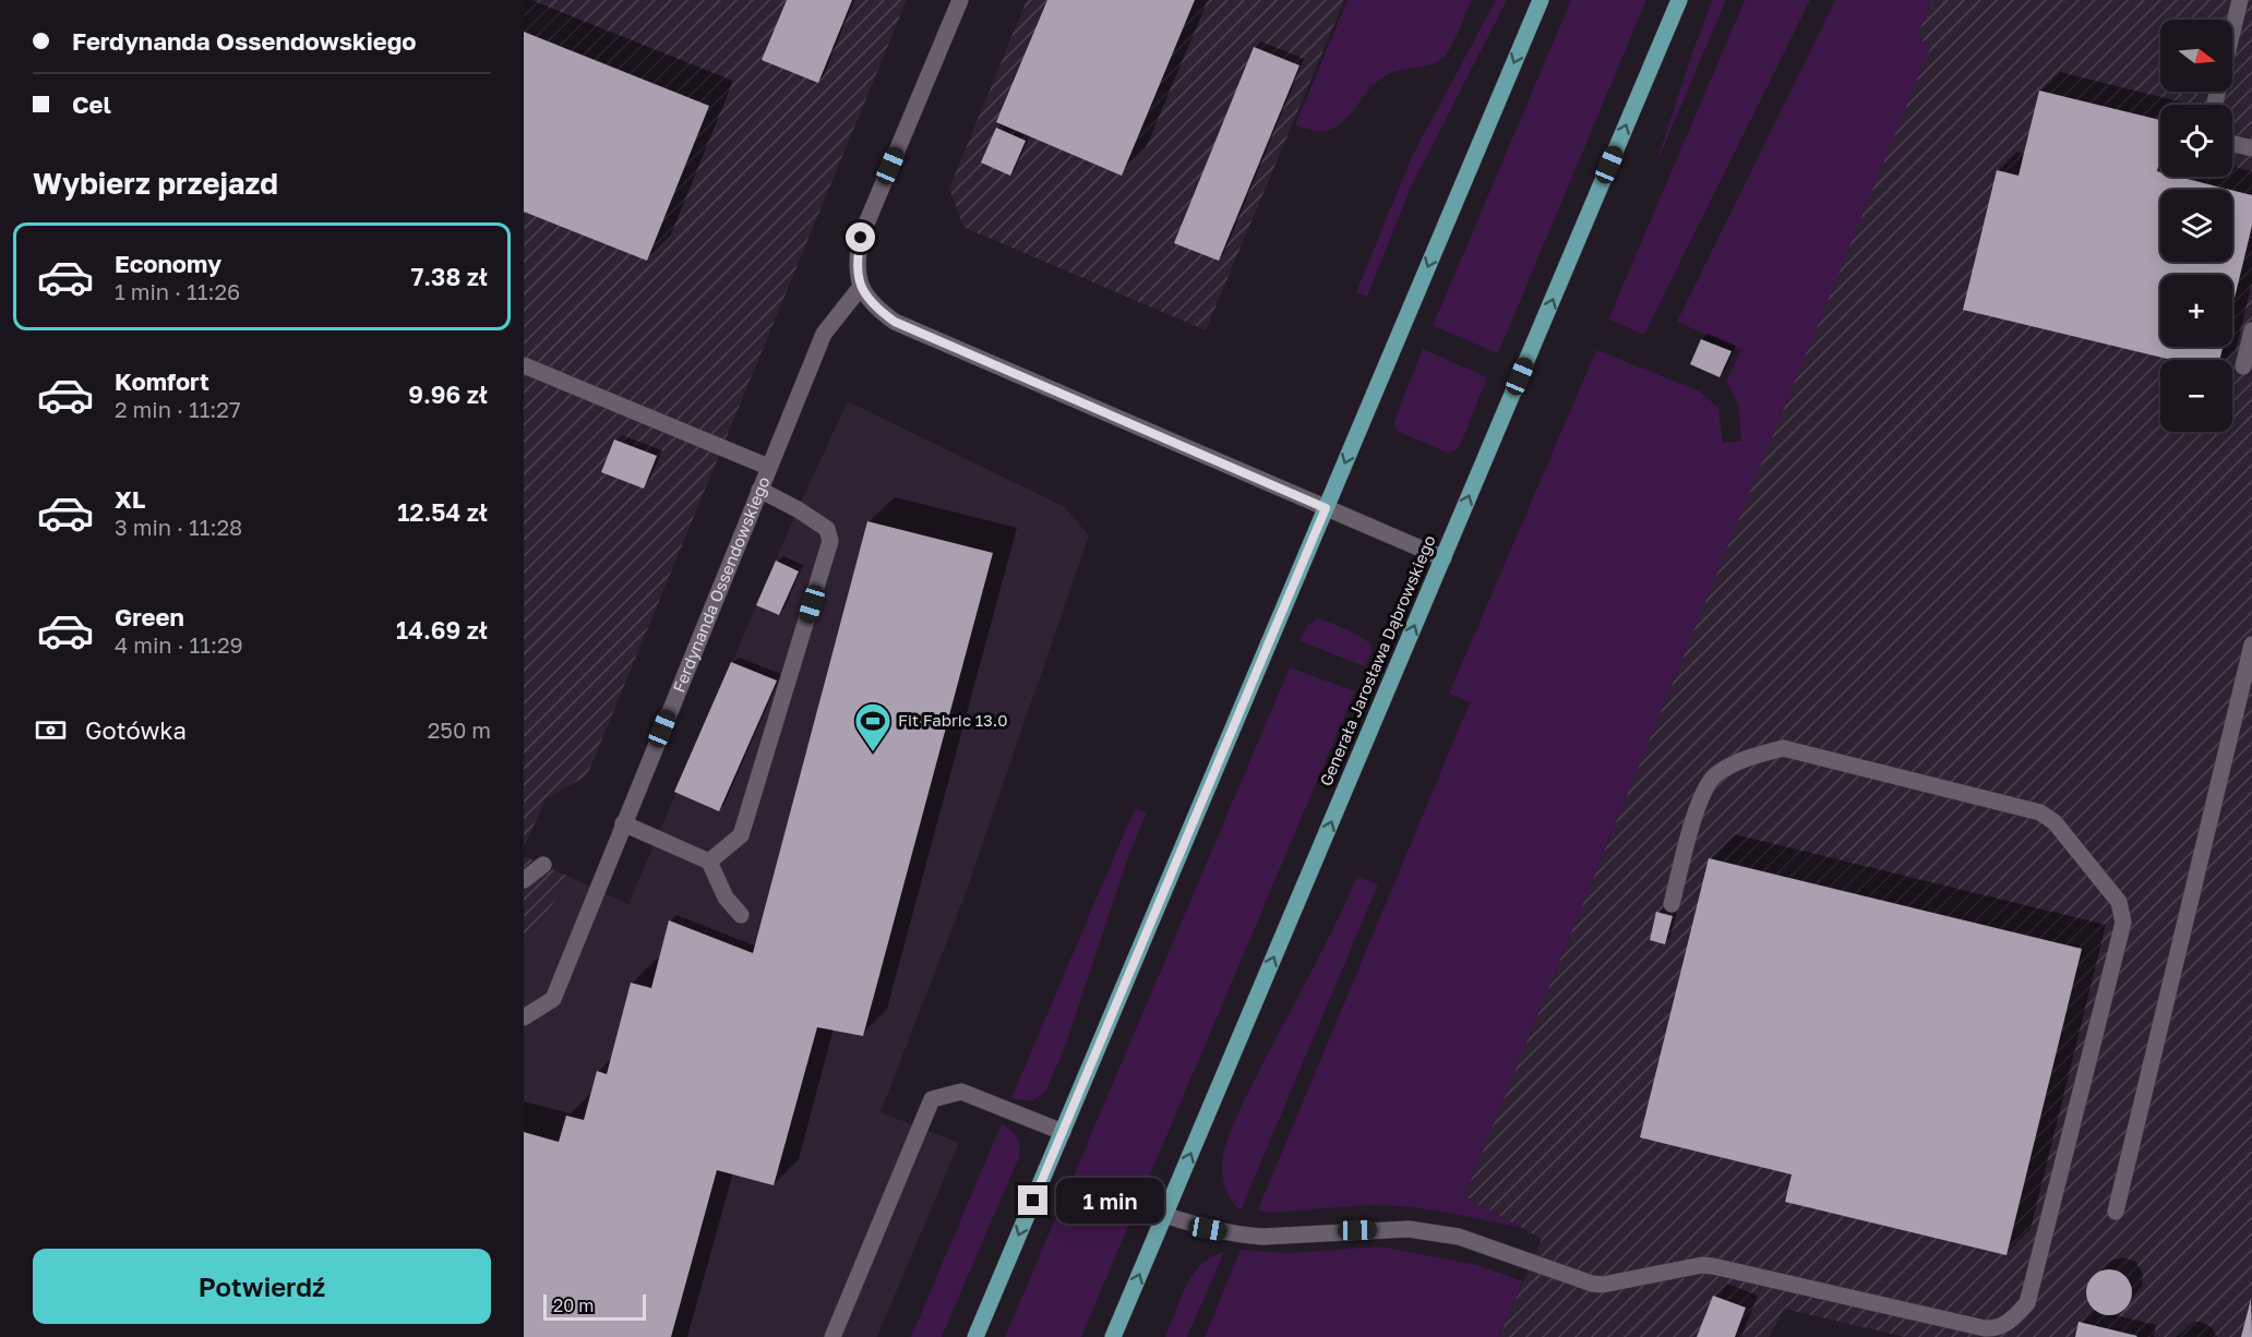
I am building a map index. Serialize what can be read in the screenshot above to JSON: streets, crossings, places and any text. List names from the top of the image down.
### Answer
{
  "streets": {
    "main road": ["Generała Jarosława Dąbrowskiego"],
    "street": ["Ferdynanda Ossendowskiego"]
  },
  "places": {
    "sports": ["Fit Fabric 13.0"]
  },
  "scale_bar": "20 m",
  "north": "right",
  "page": {
    "banner": ["Ferdynanda Ossendowskiego", "Cel"],
    "map_buttons": ["+", "−"],
    "heading": "Wybierz przejazd",
    "list": [
      {
        "name": "Economy",
        "note": "1 min · 11:26",
        "value": "7.38 zł"
      },
      {
        "name": "Komfort",
        "note": "2 min · 11:27",
        "value": "9.96 zł"
      },
      {
        "name": "XL",
        "note": "3 min · 11:28",
        "value": "12.54 zł"
      },
      {
        "name": "Green",
        "note": "4 min · 11:29",
        "value": "14.69 zł"
      }
    ],
    "pay": ["Gotówka", "250 m"],
    "bubble": "1 min",
    "buttons": "Potwierdź",
    "scale": "20 m"
  }
}
